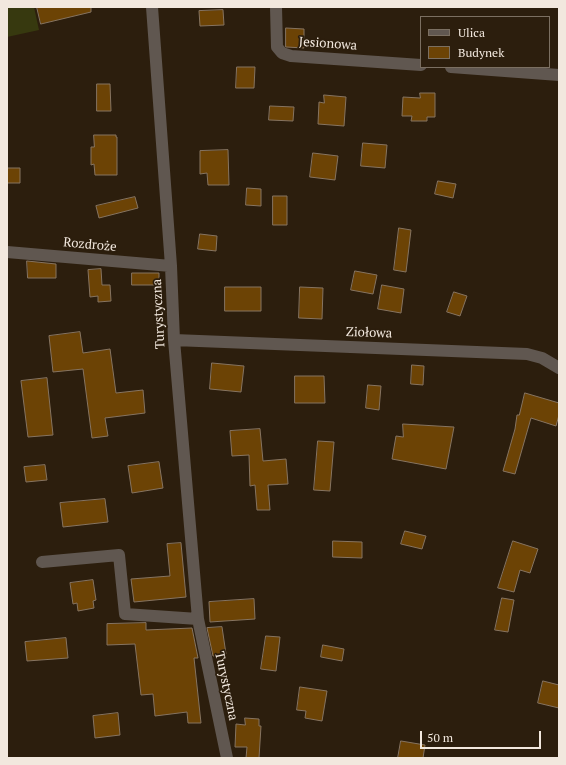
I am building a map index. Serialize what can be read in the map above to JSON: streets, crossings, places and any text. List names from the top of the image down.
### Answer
{
  "streets": {
    "street": [
      "Jesionowa",
      "Rozdroże",
      "Turystyczna",
      "Ziołowa"
    ]
  },
  "crossings": [
    ["Rozdroże", "Turystyczna"],
    ["Turystyczna", "Ziołowa"]
  ],
  "legend": ["Ulica", "Budynek"],
  "scale_bar": "50 m"
}
